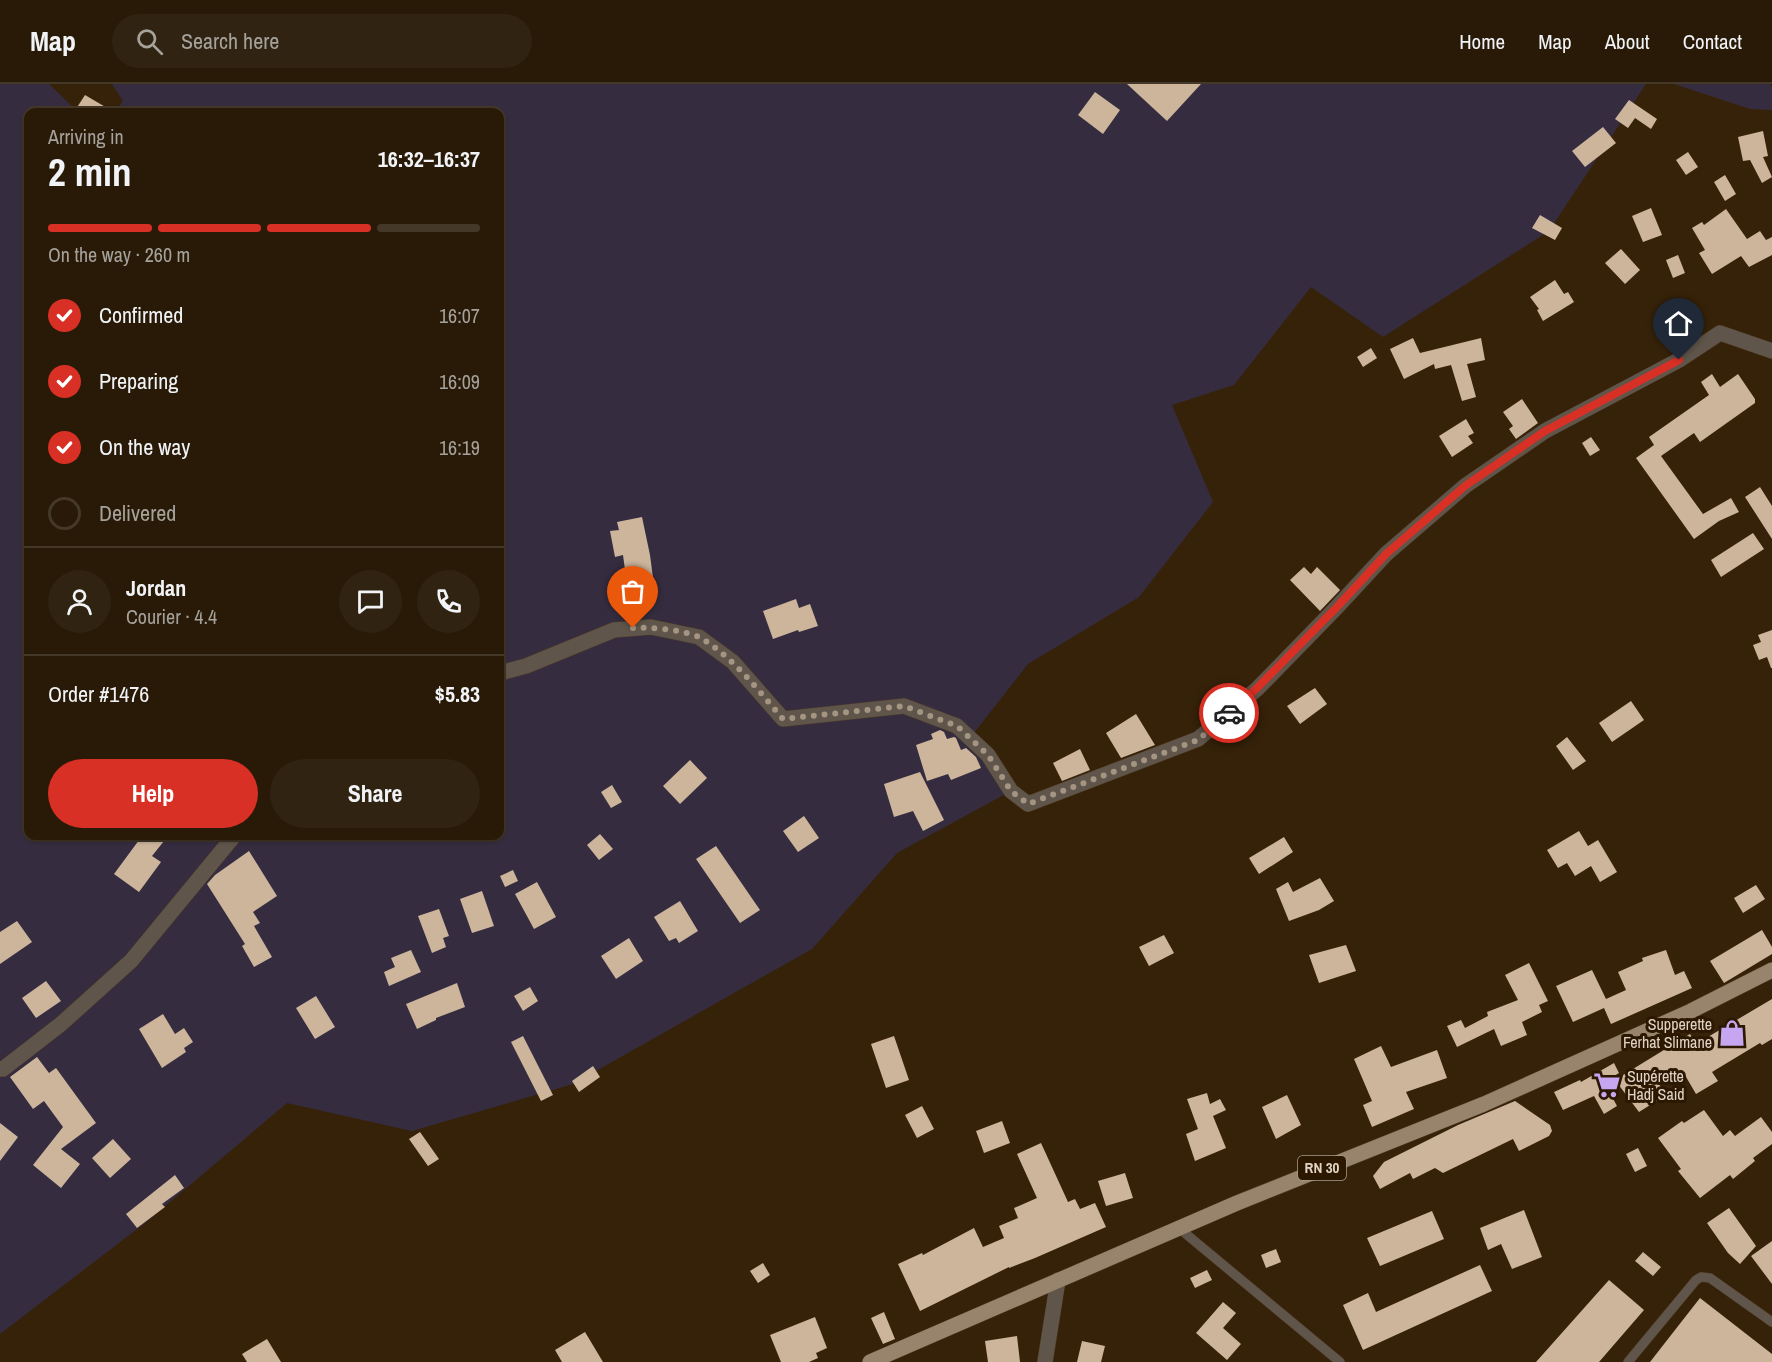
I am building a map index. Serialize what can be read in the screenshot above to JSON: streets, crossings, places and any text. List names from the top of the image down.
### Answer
{
  "streets": {
    "main road": ["RN 30"]
  },
  "places": {
    "shop": ["Supperette Ferhat Slimane"],
    "supermarket": ["Supérette Hadj Said"]
  },
  "page": {
    "header": "Map",
    "search": "Search here",
    "nav": [
      "Home",
      "Map",
      "About",
      "Contact"
    ],
    "heading": ["2 min", "Arriving in", "16:32–16:37"],
    "panel": [
      "Jordan",
      "Courier · 4.4",
      "Order #1476",
      "$5.83"
    ],
    "bar": "On the way · 260 m",
    "list": [
      ["Confirmed", "16:07"],
      ["Preparing", "16:09"],
      ["On the way", "16:19"],
      "Delivered"
    ],
    "buttons": ["Help", "Share"]
  }
}
